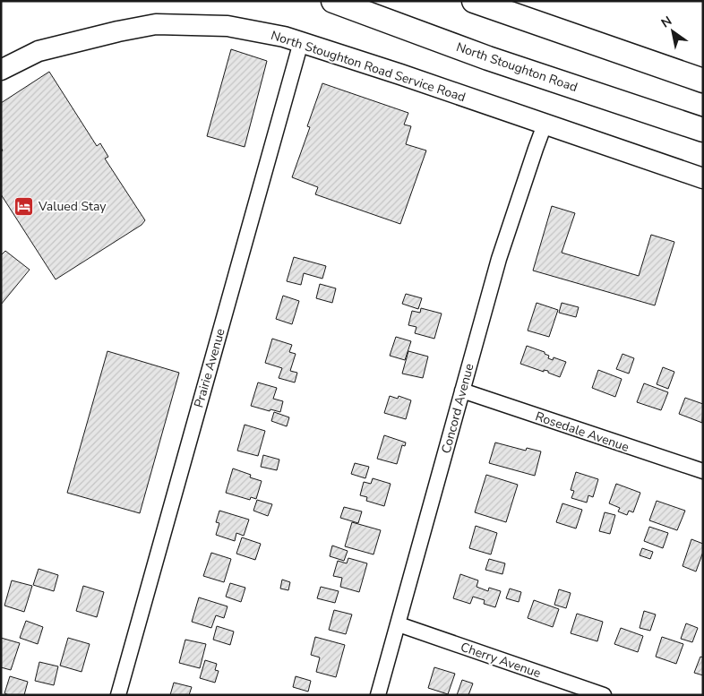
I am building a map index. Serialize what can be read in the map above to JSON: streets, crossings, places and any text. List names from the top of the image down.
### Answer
{
  "streets": {
    "main road": ["North Stoughton Road"],
    "street": [
      "North Stoughton Road Service Road",
      "Prairie Avenue",
      "Concord Avenue",
      "Rosedale Avenue",
      "Cherry Avenue"
    ]
  },
  "crossings": [
    ["North Stoughton Road Service Road", "Prairie Avenue"],
    ["North Stoughton Road Service Road", "Concord Avenue"],
    ["Concord Avenue", "Rosedale Avenue"],
    ["Concord Avenue", "Cherry Avenue"]
  ],
  "places": {
    "hotel": ["Valued Stay"]
  },
  "north": "top left"
}
